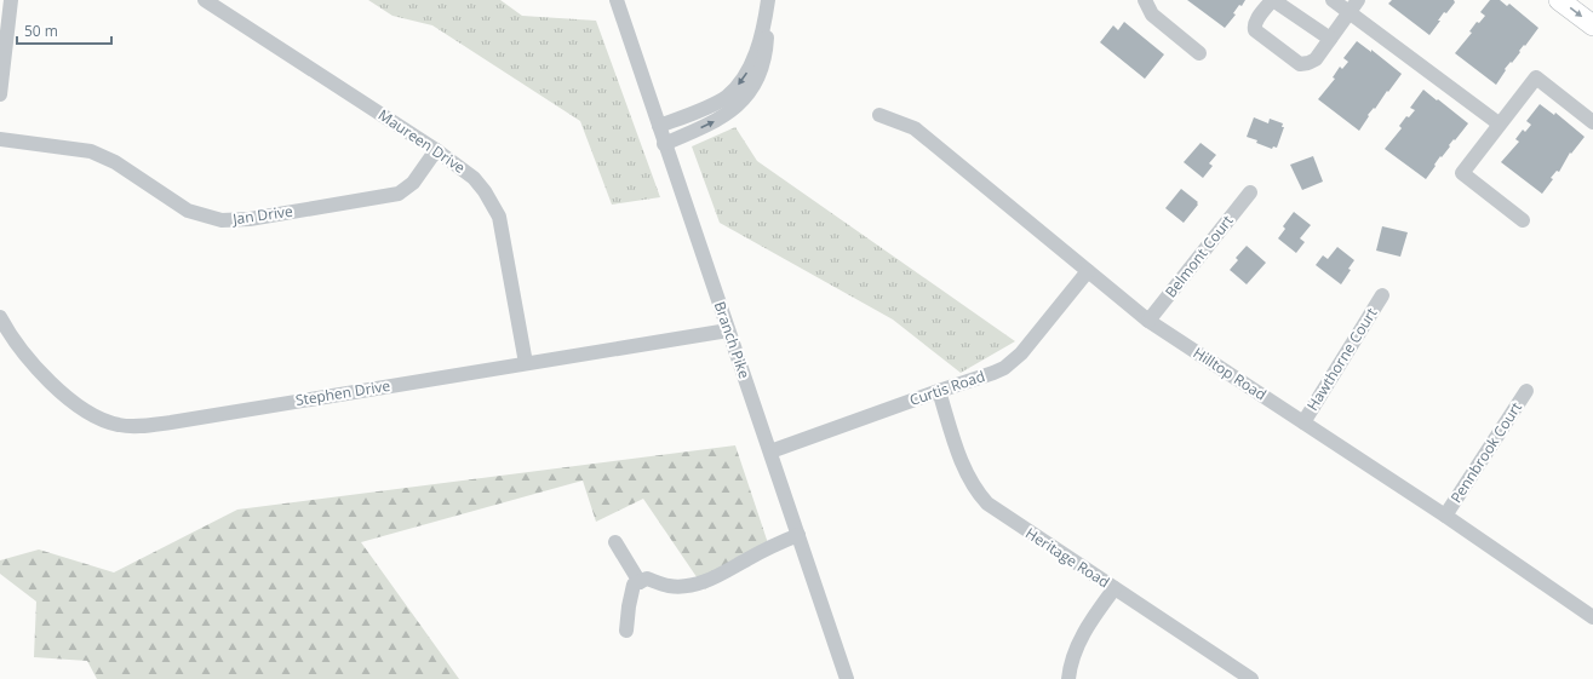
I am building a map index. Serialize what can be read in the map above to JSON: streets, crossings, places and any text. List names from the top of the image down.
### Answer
{
  "streets": {
    "street": [
      "Maureen Drive",
      "Jan Drive",
      "Belmont Court",
      "Branch Pike",
      "Hawthorne Court",
      "Hilltop Road",
      "Curtis Road",
      "Stephen Drive",
      "Pennbrook Court",
      "Heritage Road"
    ]
  },
  "crossings": [
    ["Maureen Drive", "Jan Drive"],
    ["Maureen Drive", "Stephen Drive"],
    ["Belmont Court", "Hilltop Road"],
    ["Branch Pike", "Curtis Road"],
    ["Branch Pike", "Stephen Drive"],
    ["Hawthorne Court", "Hilltop Road"],
    ["Hilltop Road", "Curtis Road"],
    ["Hilltop Road", "Pennbrook Court"],
    ["Curtis Road", "Heritage Road"]
  ],
  "scale_bar": "50 m"
}
